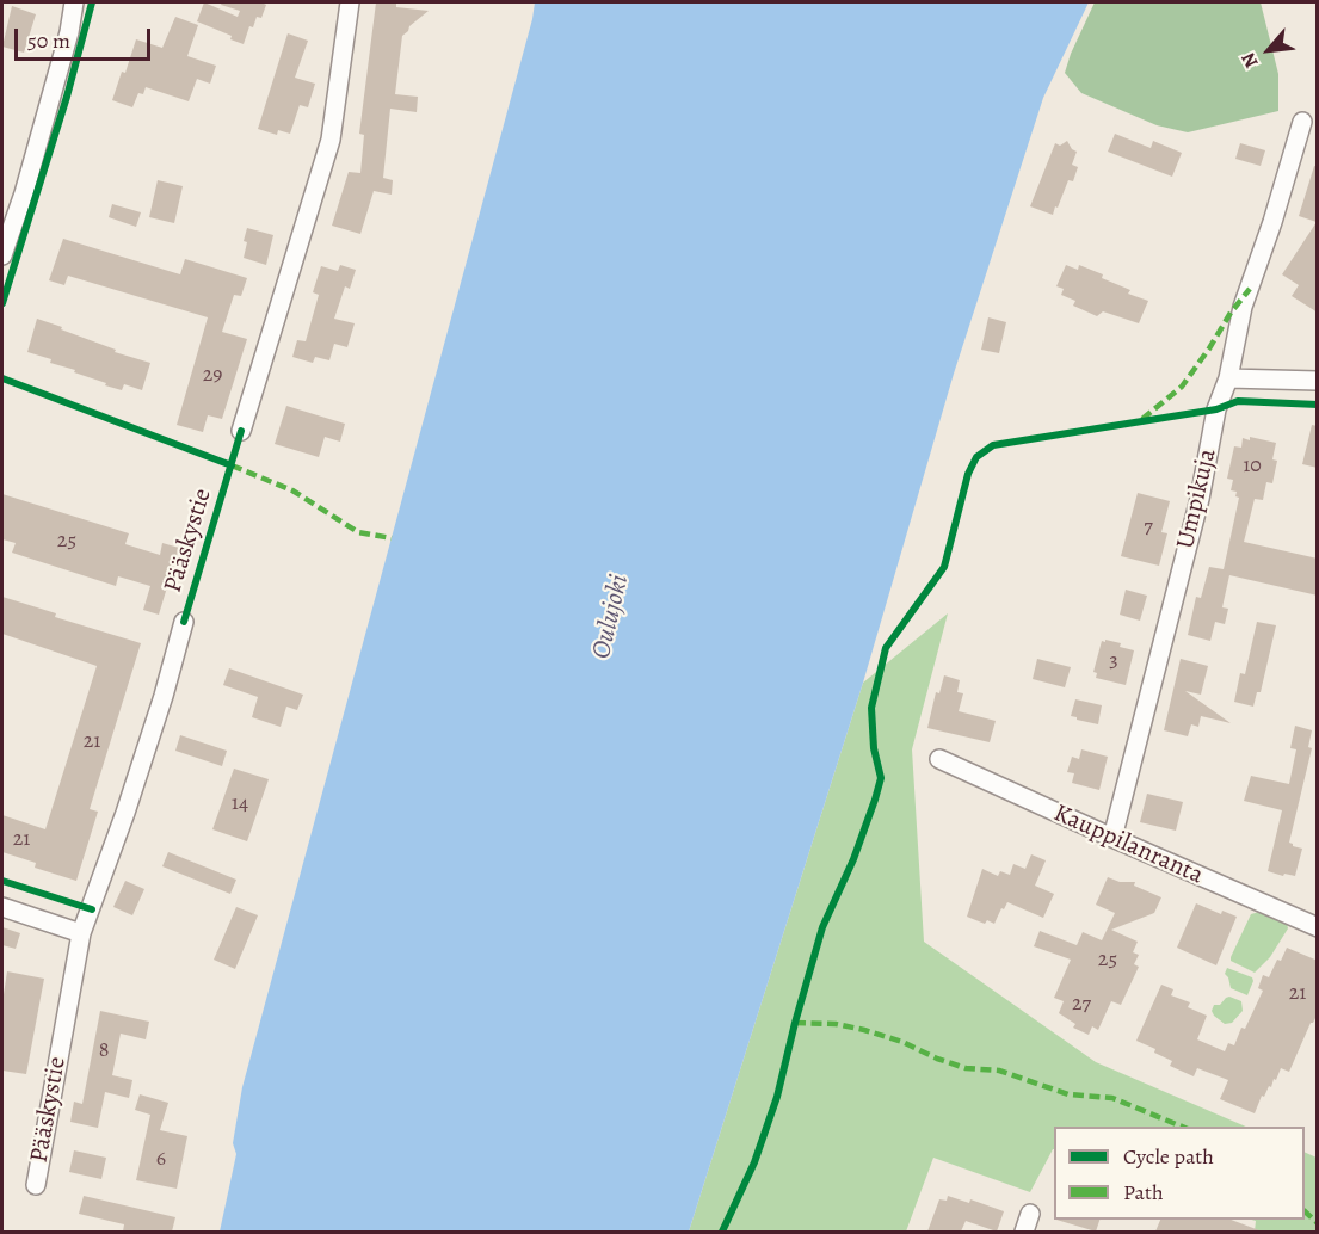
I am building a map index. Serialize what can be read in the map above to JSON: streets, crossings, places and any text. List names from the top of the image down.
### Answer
{
  "streets": {
    "street": ["Umpikuja", "Pääskystie", "Kauppilanranta"]
  },
  "crossings": [
    ["Umpikuja", "Kauppilanranta"]
  ],
  "water": ["Oulujoki"],
  "house_numbers": [
    "29",
    "10",
    "7",
    "25",
    "3",
    "21",
    "14",
    "21",
    "25",
    "21",
    "27",
    "8",
    "6"
  ],
  "legend": ["Cycle path", "Path"],
  "scale_bar": "50 m",
  "north": "bottom left"
}
